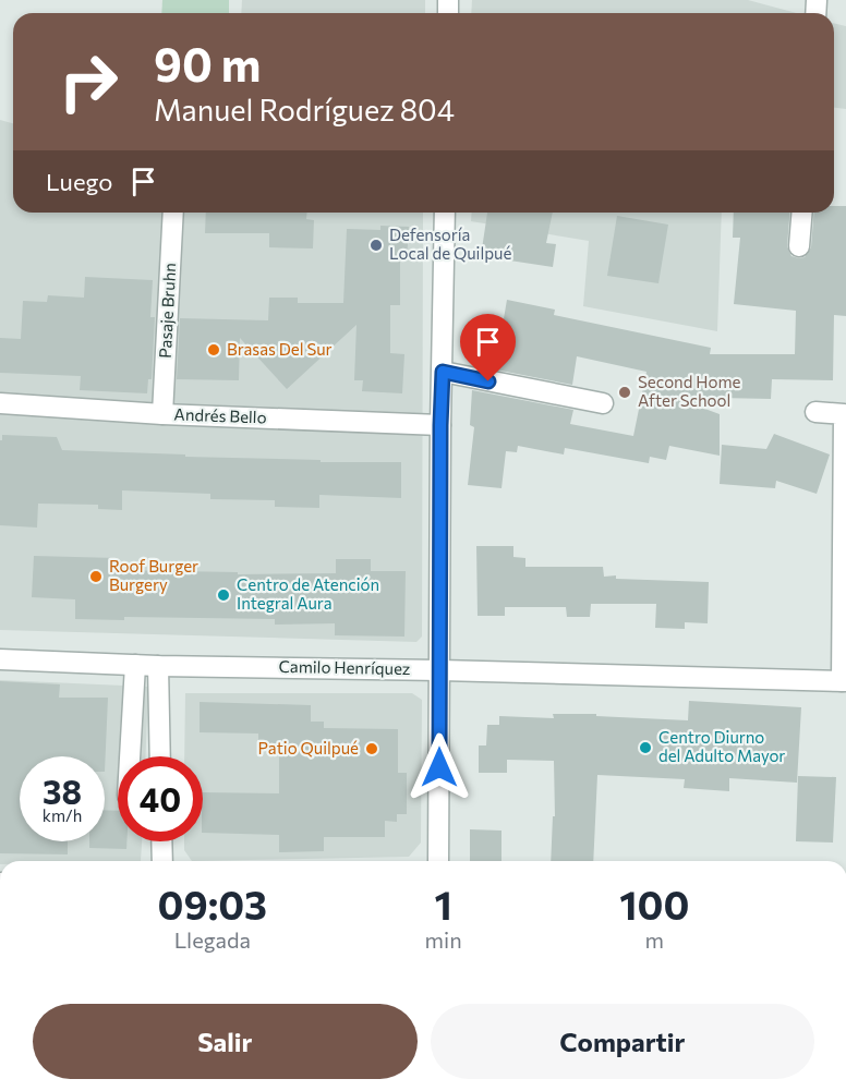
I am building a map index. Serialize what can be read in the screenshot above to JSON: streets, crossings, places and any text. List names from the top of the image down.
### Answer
{
  "streets": {
    "street": ["Pasaje Bruhn", "Andrés Bello", "Camilo Henríquez"]
  },
  "crossings": [
    ["Pasaje Bruhn", "Andrés Bello"]
  ],
  "places": [
    "Defensoría Local de Quilpué",
    "Brasas Del Sur",
    "Second Home After School",
    "Roof Burger Burgery",
    "Centro de Atención Integral Aura",
    "Centro Diurno del Adulto Mayor",
    "Patio Quilpué"
  ],
  "page": {
    "turn": ["90 m", "Manuel Rodríguez 804"],
    "then": "Luego",
    "speed": "38 km/h",
    "limit": "40",
    "eta": [
      "09:03",
      "Llegada",
      "1",
      "min",
      "100",
      "m"
    ],
    "buttons": ["Salir", "Compartir"]
  }
}
